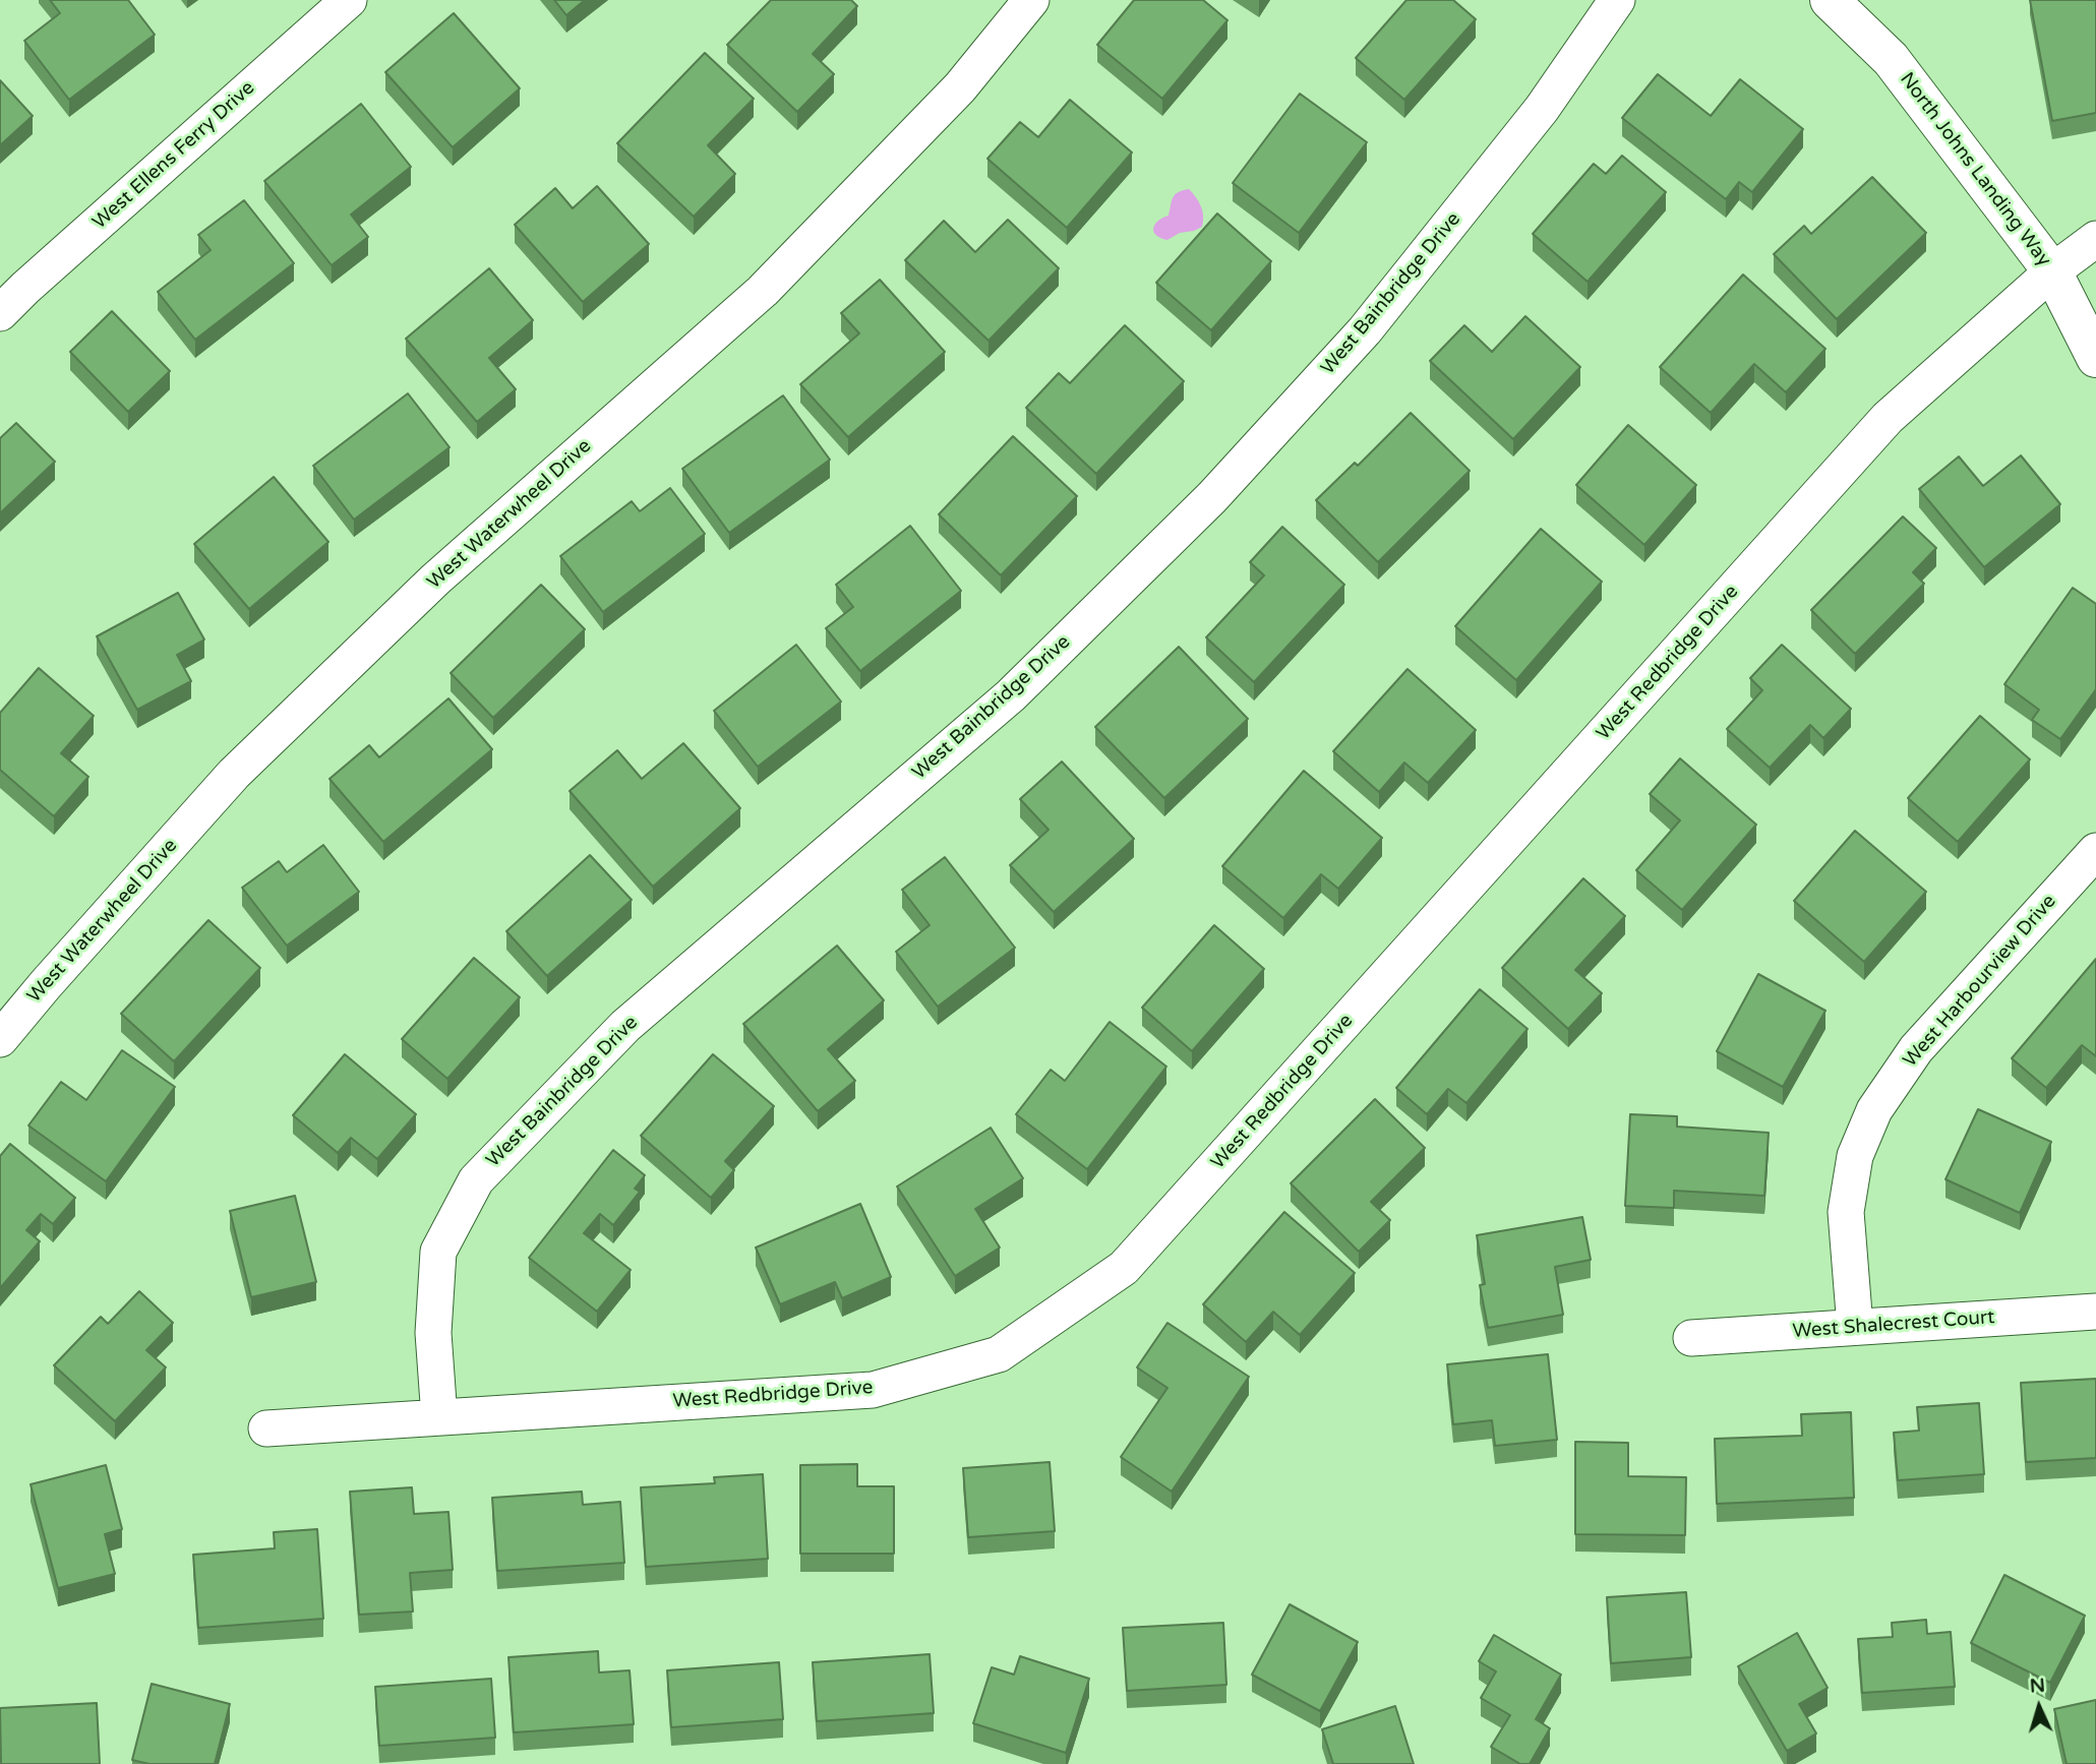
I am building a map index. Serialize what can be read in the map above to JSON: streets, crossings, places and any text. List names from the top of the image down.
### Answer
{
  "streets": {
    "street": [
      "West Ellens Ferry Drive",
      "North Johns Landing Way",
      "West Bainbridge Drive",
      "West Waterwheel Drive",
      "West Redbridge Drive",
      "West Harbourview Drive",
      "West Shalecrest Court"
    ]
  },
  "crossings": [
    ["North Johns Landing Way", "West Redbridge Drive"],
    ["West Bainbridge Drive", "West Redbridge Drive"],
    ["West Harbourview Drive", "West Shalecrest Court"]
  ],
  "north": "top"
}
